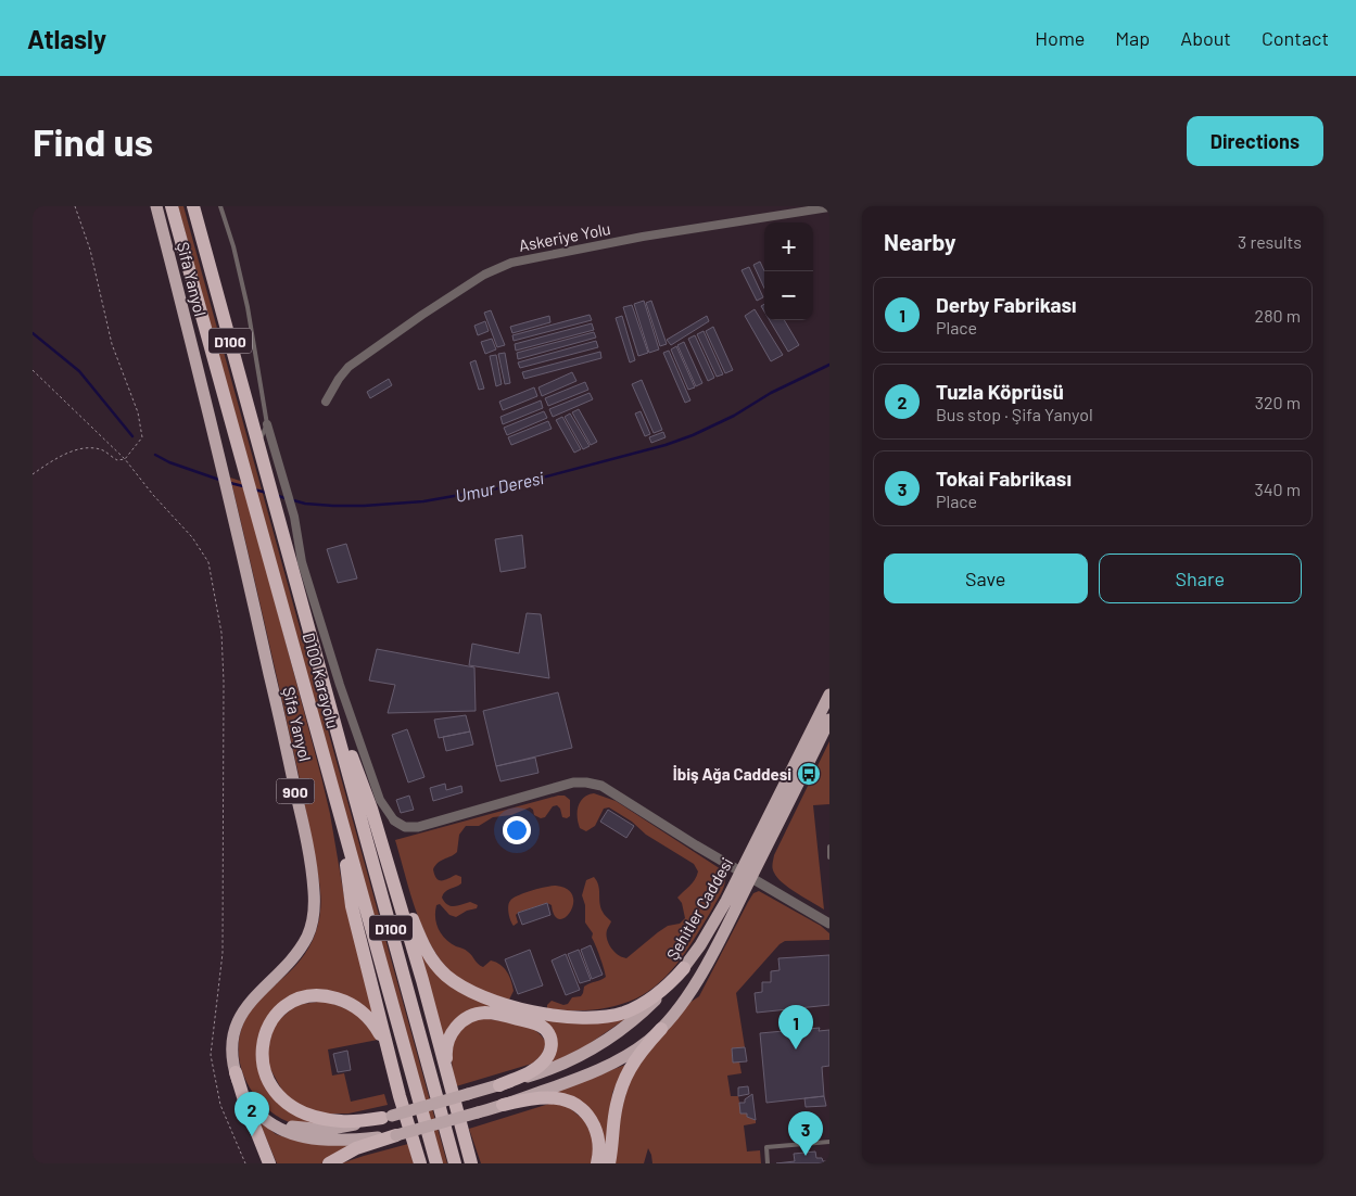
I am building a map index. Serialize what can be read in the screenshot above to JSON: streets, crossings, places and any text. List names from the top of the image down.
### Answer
{
  "streets": {
    "highway": ["D100", "D100 Karayolu"],
    "main road": ["Şifa Yanyol", "900", "Şehitler Caddesi"],
    "street": ["Askeriye Yolu"]
  },
  "crossings": [
    ["Şifa Yanyol", "Şehitler Caddesi"]
  ],
  "water": ["Umur Deresi"],
  "places": {
    "bus stop": ["İbiş Ağa Caddesi"]
  },
  "page": {
    "header": "Atlasly",
    "nav": [
      "Home",
      "Map",
      "About",
      "Contact"
    ],
    "buttons": [
      "Directions",
      ["Save", "Share"]
    ],
    "title": "Find us",
    "heading": ["Nearby", "3 results"],
    "map_buttons": ["+", "−"],
    "list": [
      {
        "mark": "1",
        "name": "Derby Fabrikası",
        "note": "Place",
        "value": "280 m"
      },
      {
        "mark": "2",
        "name": "Tuzla Köprüsü",
        "note": "Bus stop · Şifa Yanyol",
        "value": "320 m"
      },
      {
        "mark": "3",
        "name": "Tokai Fabrikası",
        "note": "Place",
        "value": "340 m"
      }
    ],
    "pins": ["1", "2", "3"]
  }
}
